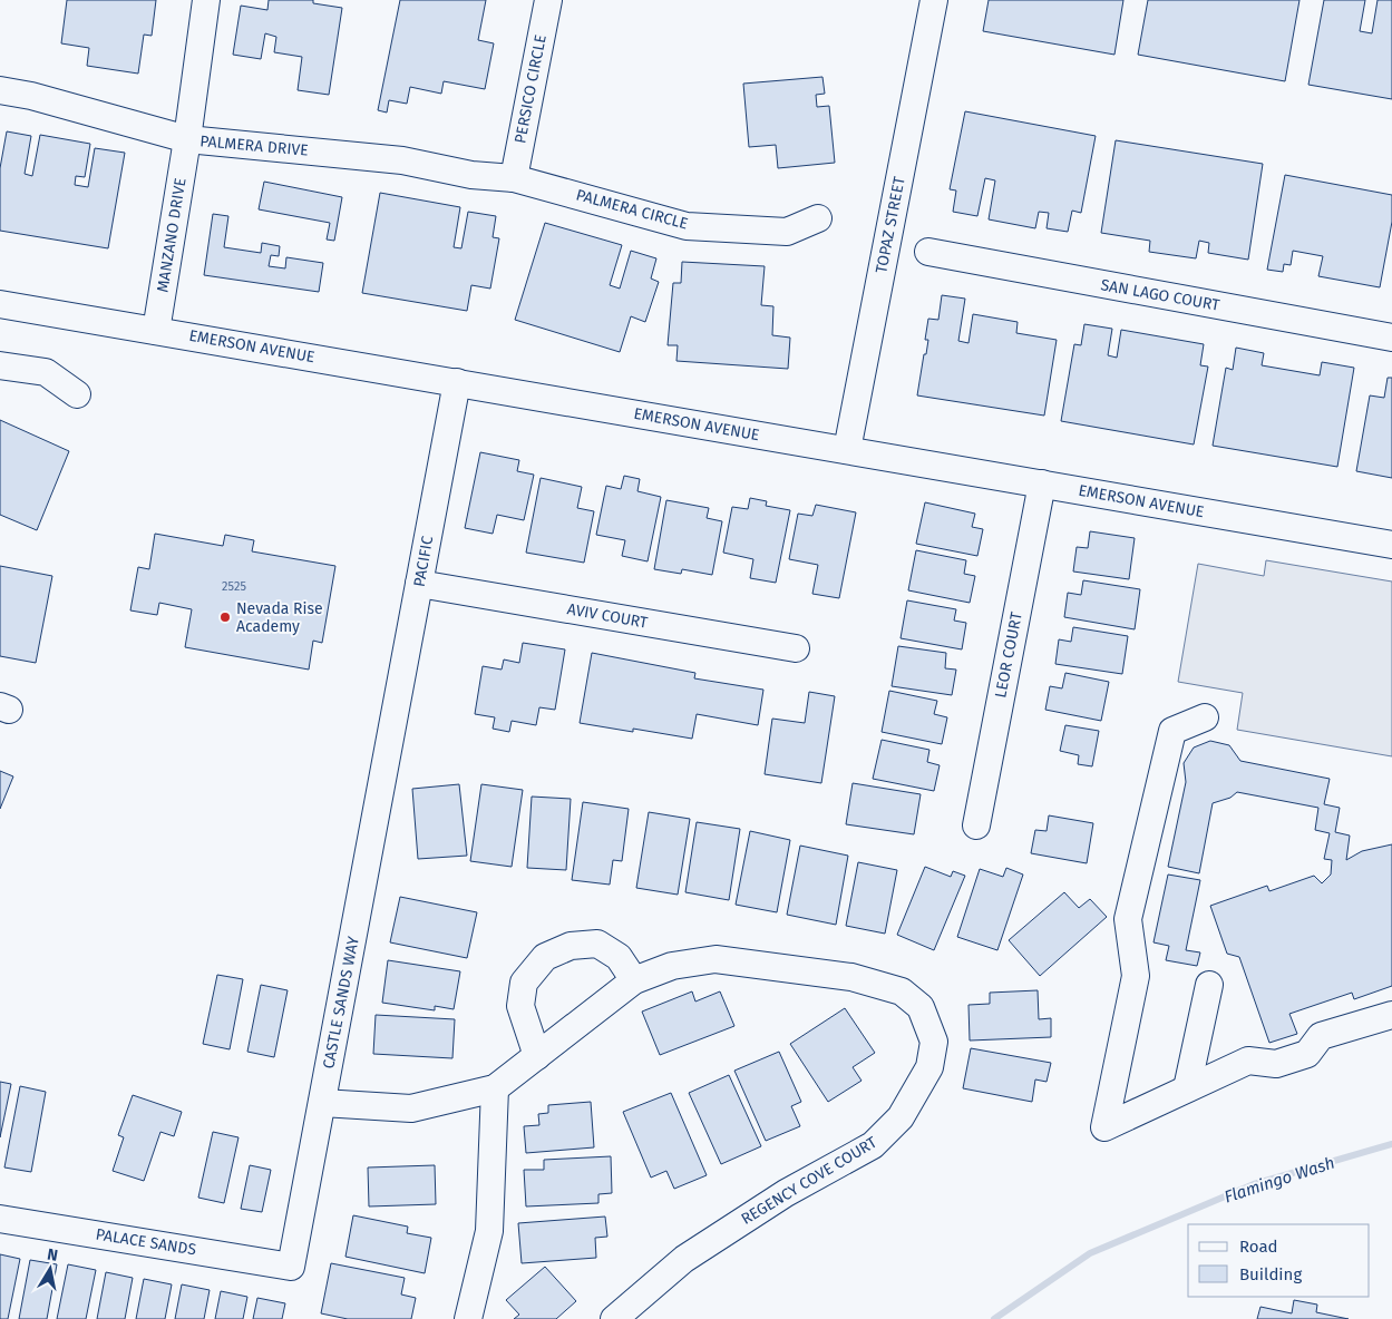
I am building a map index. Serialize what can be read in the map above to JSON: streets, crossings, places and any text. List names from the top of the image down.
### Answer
{
  "streets": {
    "street": [
      "PERSICO CIRCLE",
      "PALMERA DRIVE",
      "PALMERA CIRCLE",
      "TOPAZ STREET",
      "MANZANO DRIVE",
      "SAN LAGO COURT",
      "EMERSON AVENUE",
      "PACIFIC",
      "AVIV COURT",
      "LEOR COURT",
      "CASTLE SANDS WAY",
      "REGENCY COVE COURT",
      "PALACE SANDS"
    ]
  },
  "crossings": [
    ["PERSICO CIRCLE", "PALMERA DRIVE"],
    ["PERSICO CIRCLE", "PALMERA CIRCLE"],
    ["PALMERA DRIVE", "PALMERA CIRCLE"],
    ["PALMERA DRIVE", "MANZANO DRIVE"],
    ["TOPAZ STREET", "EMERSON AVENUE"],
    ["MANZANO DRIVE", "EMERSON AVENUE"],
    ["EMERSON AVENUE", "PACIFIC"],
    ["EMERSON AVENUE", "LEOR COURT"],
    ["PACIFIC", "AVIV COURT"],
    ["PACIFIC", "CASTLE SANDS WAY"],
    ["CASTLE SANDS WAY", "REGENCY COVE COURT"],
    ["CASTLE SANDS WAY", "PALACE SANDS"]
  ],
  "water": ["Flamingo Wash"],
  "places": ["Nevada Rise Academy"],
  "house_numbers": ["2525"],
  "legend": ["Road", "Building"],
  "north": "top"
}
